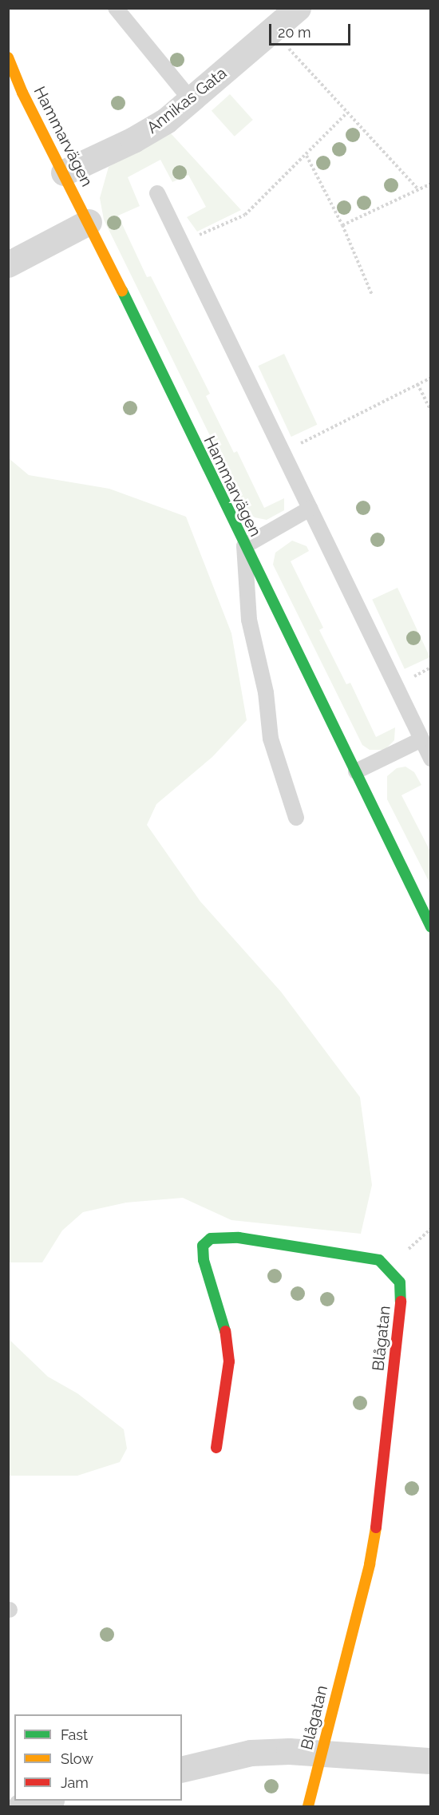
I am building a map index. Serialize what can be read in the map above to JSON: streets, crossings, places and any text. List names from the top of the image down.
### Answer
{
  "streets": {
    "street": ["Annikas Gata", "Hammarvägen", "Blågatan"]
  },
  "crossings": [
    ["Annikas Gata", "Hammarvägen"]
  ],
  "legend": ["Fast", "Slow", "Jam"],
  "scale_bar": "20 m"
}
